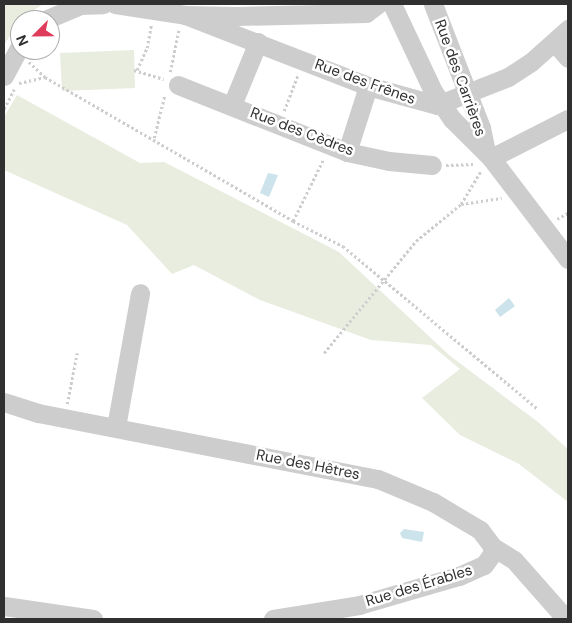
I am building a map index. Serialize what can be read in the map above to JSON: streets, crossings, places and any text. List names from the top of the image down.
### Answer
{
  "streets": {
    "street": [
      "Rue des Carrières",
      "Rue des Frênes",
      "Rue des Cèdres",
      "Rue des Hêtres",
      "Rue des Érables"
    ]
  },
  "crossings": [
    ["Rue des Carrières", "Rue des Frênes"],
    ["Rue des Hêtres", "Rue des Érables"]
  ],
  "north": "bottom left"
}
